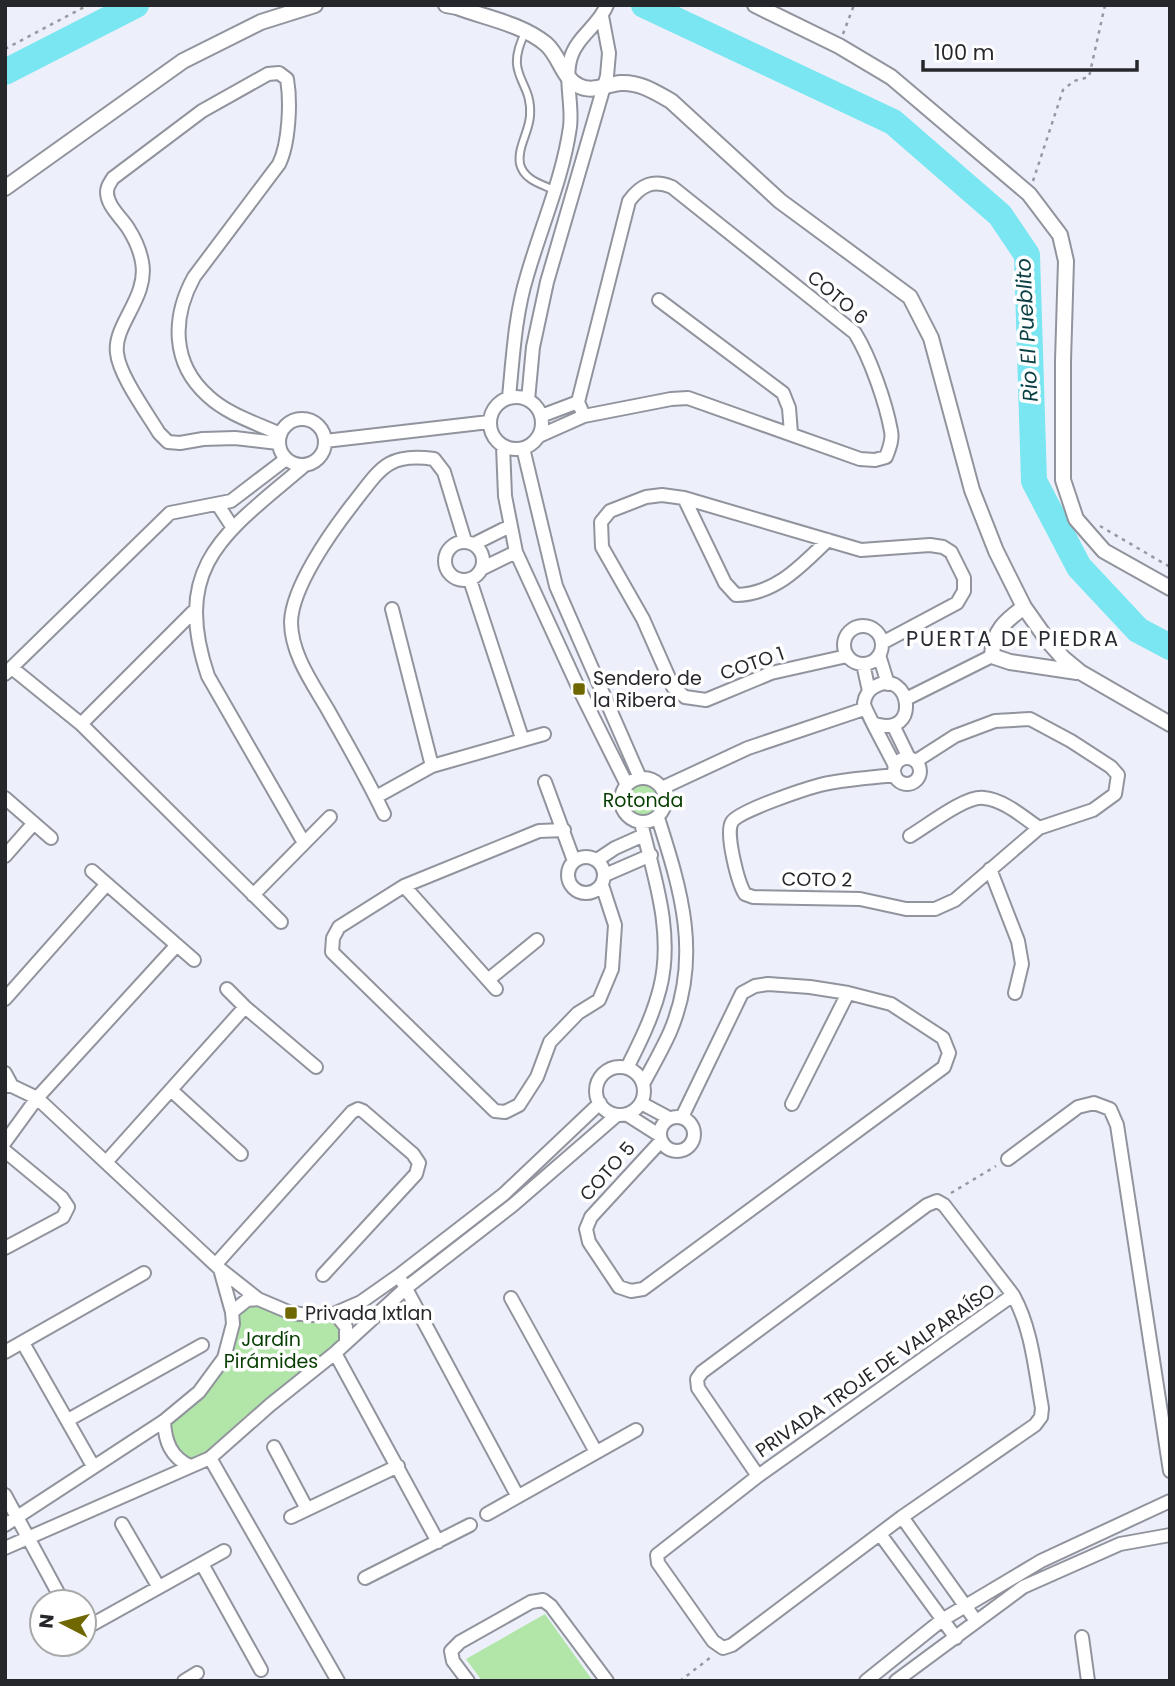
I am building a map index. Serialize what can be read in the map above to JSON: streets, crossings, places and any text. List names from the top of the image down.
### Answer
{
  "streets": {
    "street": [
      "COTO 6",
      "COTO 1",
      "COTO 2",
      "COTO 5",
      "PRIVADA TROJE DE VALPARAÍSO"
    ]
  },
  "districts": ["PUERTA DE PIEDRA"],
  "water": ["Rio El Pueblito"],
  "parks": ["Rotonda", "Jardín Pirámides"],
  "places": {
    "transit": ["Sendero de la Ribera", "Privada Ixtlan"]
  },
  "scale_bar": "100 m",
  "north": "left"
}
